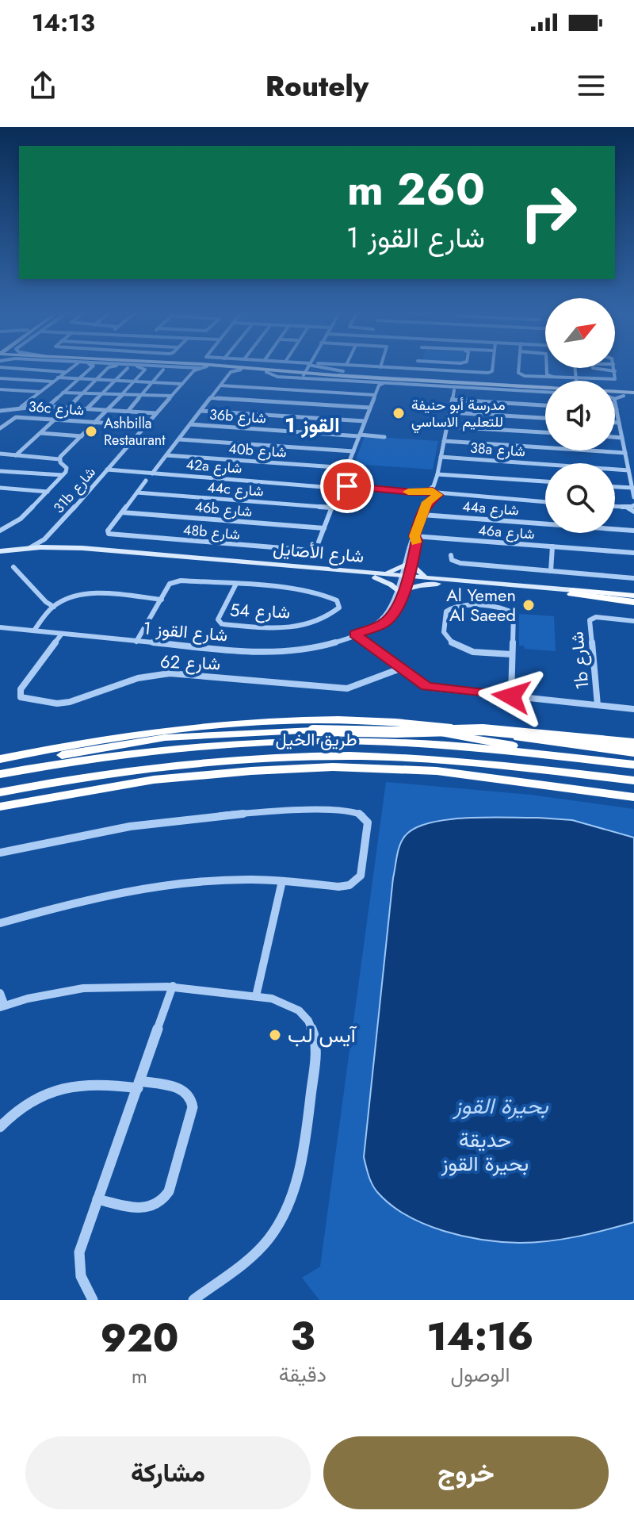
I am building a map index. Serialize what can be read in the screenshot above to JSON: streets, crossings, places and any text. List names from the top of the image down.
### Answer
{
  "streets": {
    "highway": ["طريق الخيل"],
    "main road": ["شارع الأصايل"],
    "street": [
      "36c شارع",
      "36b شارع",
      "38a شارع",
      "40b شارع",
      "42a شارع",
      "44c شارع",
      "31b شارع",
      "44a شارع",
      "46b شارع",
      "48b شارع",
      "46a شارع",
      "شارع 54",
      "شارع القوز 1",
      "1b شارع",
      "شارع 62"
    ]
  },
  "crossings": [
    ["42a شارع", "31b شارع"],
    ["31b شارع", "شارع الأصايل"],
    ["44a شارع", "شارع القوز 1"],
    ["46b شارع", "48b شارع"],
    ["46a شارع", "شارع القوز 1"],
    ["شارع الأصايل", "شارع القوز 1"],
    ["شارع القوز 1", "شارع 62"]
  ],
  "districts": ["القوز 1"],
  "water": ["بحيرة القوز"],
  "parks": ["حديقة بحيرة القوز"],
  "places": [
    "مدرسة أبو حنيفة للتعليم الاساسي",
    "Ashbilla Restaurant",
    "Al Yemen Al Saeed",
    "آيس لب"
  ],
  "north": "top right",
  "page": {
    "status": "14:13",
    "header": "Routely",
    "turn": ["260 m", "شارع القوز 1"],
    "eta": [
      "14:16",
      "الوصول",
      "3",
      "دقيقة",
      "920",
      "m"
    ],
    "buttons": ["خروج", "مشاركة"]
  }
}
